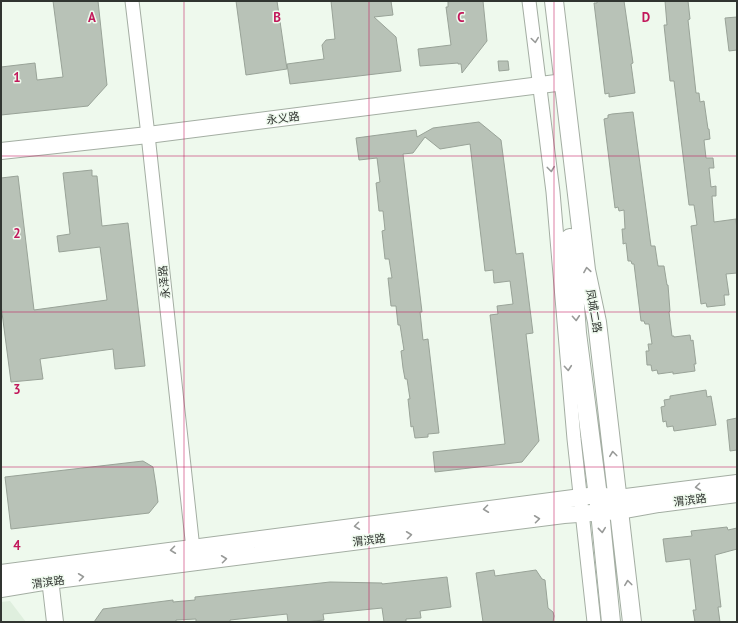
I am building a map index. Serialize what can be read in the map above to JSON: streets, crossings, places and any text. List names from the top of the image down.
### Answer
{
  "streets": {
    "main road": ["凤城二路"],
    "street": ["永义路", "永泽路", "渭滨路"]
  },
  "crossings": [
    ["永义路", "永泽路"],
    ["永义路", "凤城二路"],
    ["永泽路", "渭滨路"],
    ["凤城二路", "渭滨路"]
  ],
  "grid": {
    "columns": [
      "A",
      "B",
      "C",
      "D"
    ],
    "rows": [
      "1",
      "2",
      "3",
      "4"
    ]
  }
}
